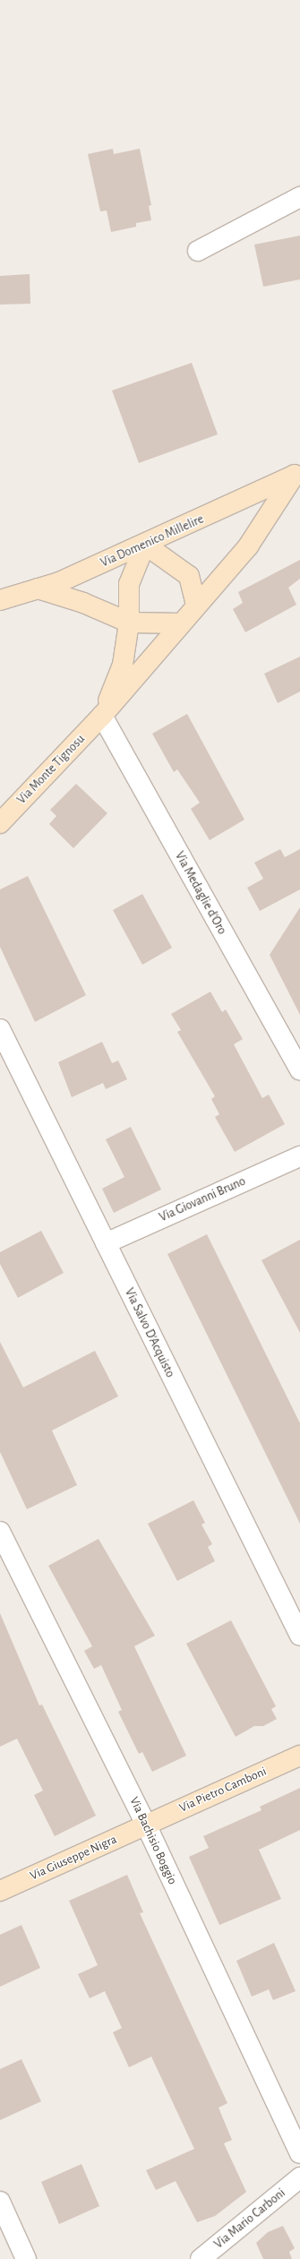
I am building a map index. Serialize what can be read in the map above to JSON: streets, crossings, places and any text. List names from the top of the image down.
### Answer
{
  "streets": {
    "street": [
      "Via Domenico Millelire",
      "Via Monte Tignosu",
      "Via Medaglie d'Oro",
      "Via Giovanni Bruno",
      "Via Salvo D'Acquisto",
      "Via Pietro Camboni",
      "Via Bachisio Boggio",
      "Via Giuseppe Nigra",
      "Via Mario Carboni"
    ]
  },
  "crossings": [
    ["Via Domenico Millelire", "Via Monte Tignosu"],
    ["Via Monte Tignosu", "Via Medaglie d'Oro"],
    ["Via Giovanni Bruno", "Via Salvo D'Acquisto"],
    ["Via Pietro Camboni", "Via Bachisio Boggio"],
    ["Via Pietro Camboni", "Via Giuseppe Nigra"],
    ["Via Bachisio Boggio", "Via Giuseppe Nigra"]
  ]
}
